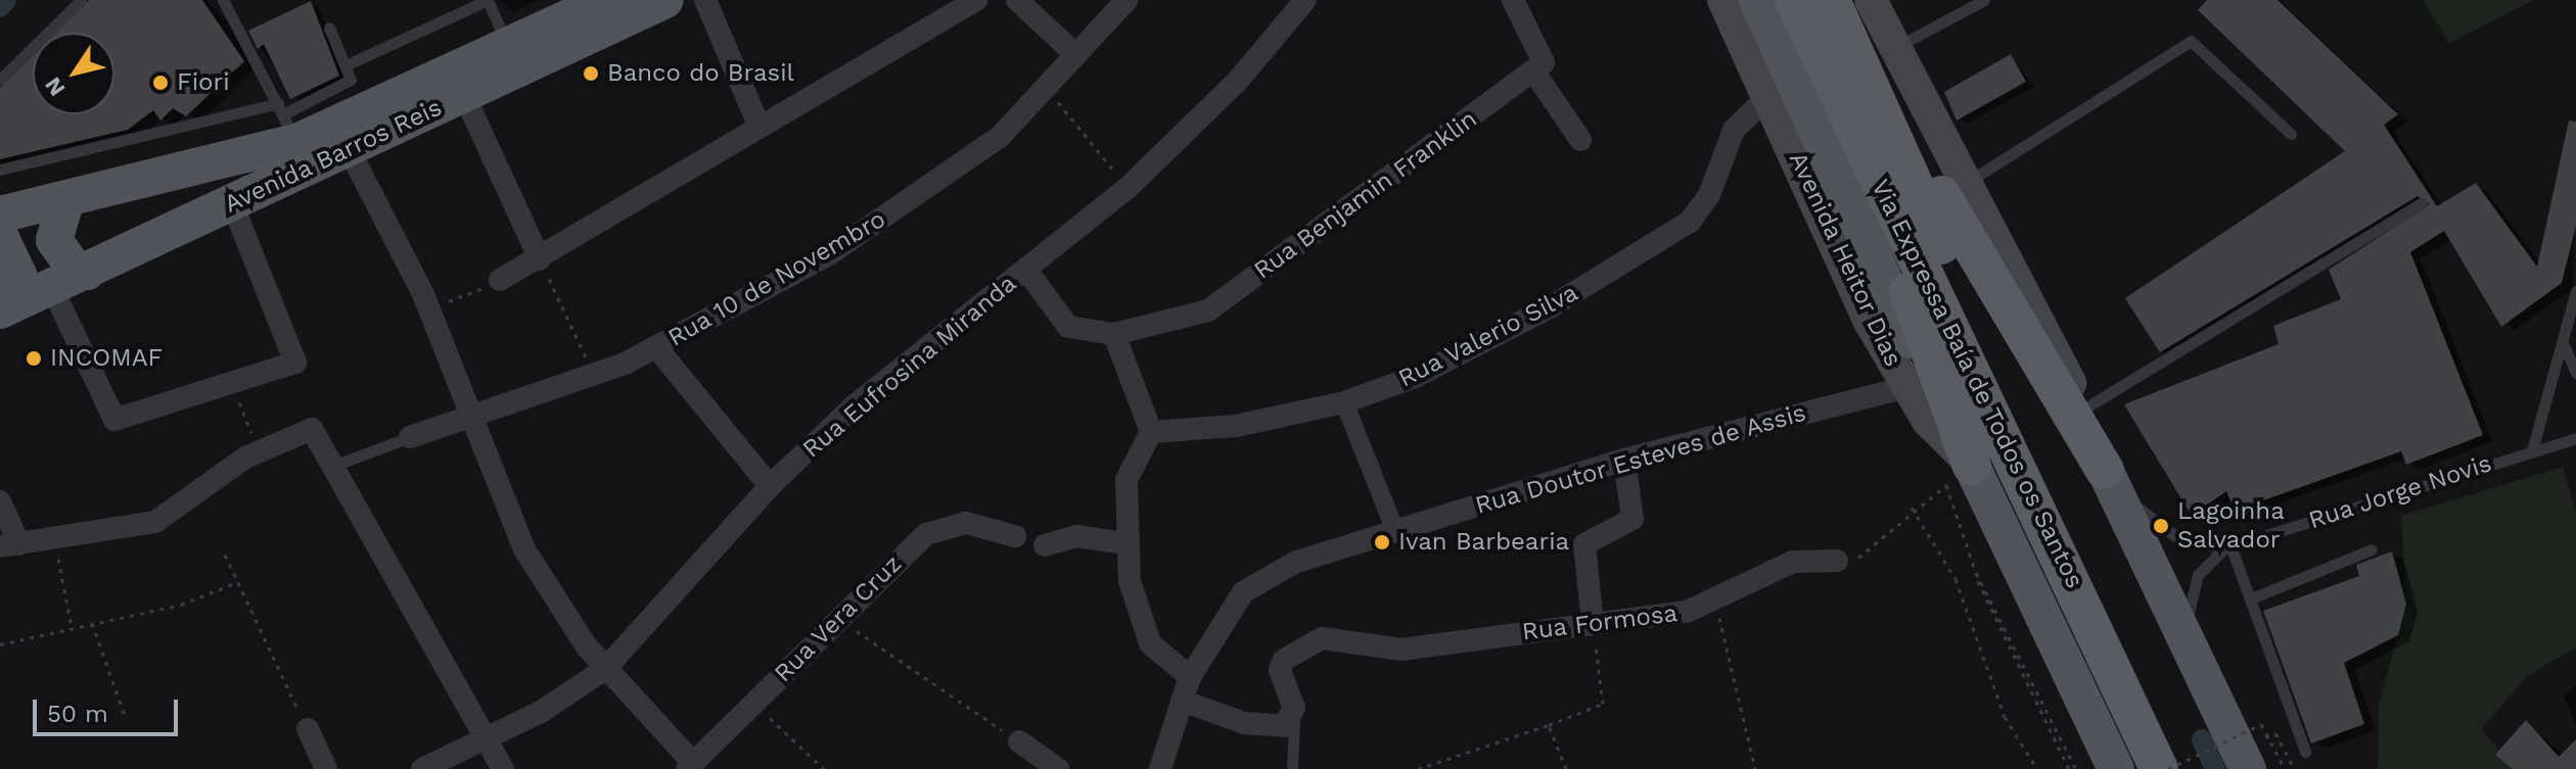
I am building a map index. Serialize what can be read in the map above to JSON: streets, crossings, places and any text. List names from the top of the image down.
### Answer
{
  "streets": {
    "highway": ["Via Expressa Baía de Todos os Santos"],
    "main road": ["Avenida Barros Reis", "Avenida Heitor Dias"],
    "street": [
      "Rua Benjamin Franklin",
      "Rua 10 de Novembro",
      "Rua Valerio Silva",
      "Rua Eufrosina Miranda",
      "Rua Doutor Esteves de Assis",
      "Rua Vera Cruz",
      "Rua Formosa"
    ],
    "lane": ["Rua Jorge Novis"]
  },
  "crossings": [
    ["Rua Benjamin Franklin", "Rua Eufrosina Miranda"],
    ["Avenida Heitor Dias", "Rua Valerio Silva"],
    ["Avenida Heitor Dias", "Rua Doutor Esteves de Assis"]
  ],
  "places": [
    "Banco do Brasil",
    "Fiori",
    "INCOMAF",
    "Lagoinha Salvador",
    "Ivan Barbearia"
  ],
  "scale_bar": "50 m",
  "north": "bottom left"
}
